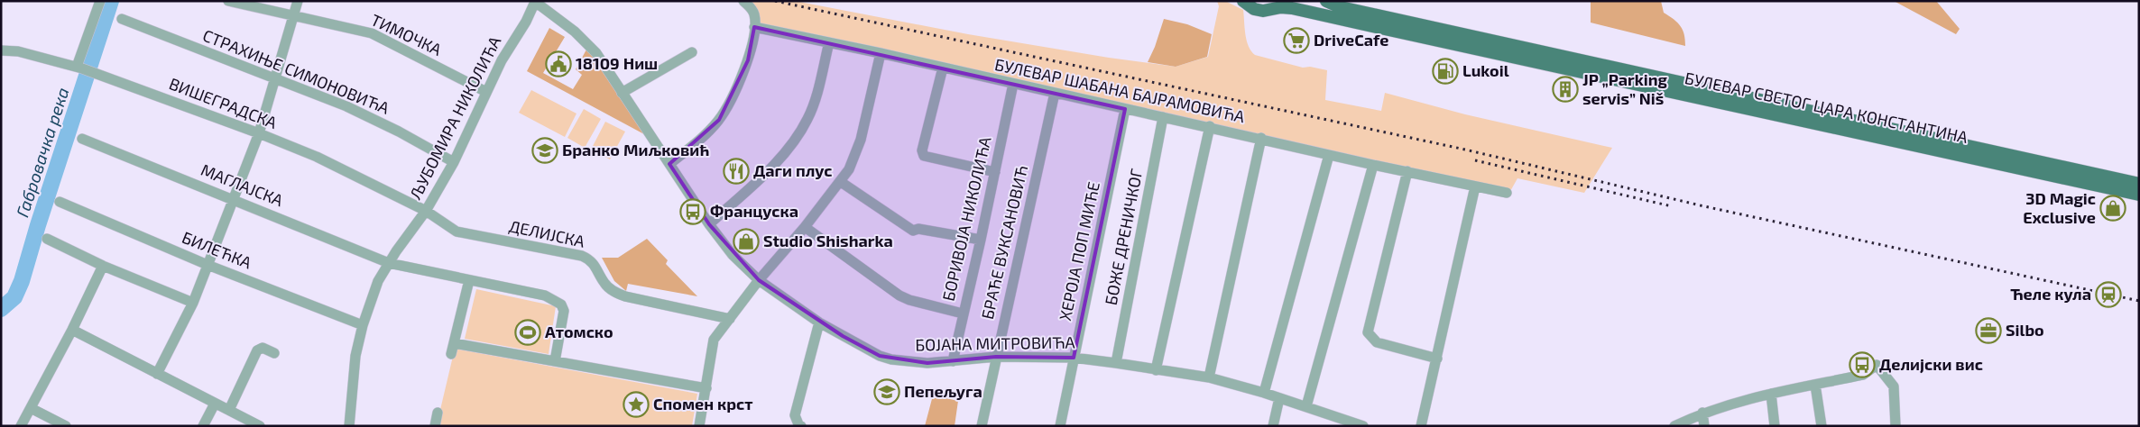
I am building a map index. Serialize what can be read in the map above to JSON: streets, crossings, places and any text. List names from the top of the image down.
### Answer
{
  "streets": {
    "main road": ["БУЛЕВАР СВЕТОГ ЦАРА КОНСТАНТИНА"],
    "street": [
      "ТИМОЧКА",
      "СТРАХИЊЕ СИМОНОВИЋА",
      "БУЛЕВАР ШАБАНА БАЈРАМОВИЋА",
      "ВИШЕГРАДСКА",
      "ЉУБОМИРА НИКОЛИЋА",
      "МАГЛАЈСКА",
      "БОРИВОЈА НИКОЛИЋА",
      "ДЕЛИЈСКА",
      "БОЖЕ ДРЕНИЧКОГ",
      "БРАЋЕ ВУКСАНОВИЋ",
      "БИЛЕЋКА",
      "ХЕРОЈА ПОП МИЋЕ",
      "БОЈАНА МИТРОВИЋА"
    ]
  },
  "crossings": [
    ["ТИМОЧКА", "ЉУБОМИРА НИКОЛИЋА"],
    ["СТРАХИЊЕ СИМОНОВИЋА", "ЉУБОМИРА НИКОЛИЋА"],
    ["БУЛЕВАР ШАБАНА БАЈРАМОВИЋА", "БОРИВОЈА НИКОЛИЋА"],
    ["БУЛЕВАР ШАБАНА БАЈРАМОВИЋА", "БОЖЕ ДРЕНИЧКОГ"],
    ["БУЛЕВАР ШАБАНА БАЈРАМОВИЋА", "БРАЋЕ ВУКСАНОВИЋ"],
    ["БУЛЕВАР ШАБАНА БАЈРАМОВИЋА", "ХЕРОЈА ПОП МИЋЕ"],
    ["ВИШЕГРАДСКА", "ЉУБОМИРА НИКОЛИЋА"],
    ["ВИШЕГРАДСКА", "ДЕЛИЈСКА"],
    ["ЉУБОМИРА НИКОЛИЋА", "МАГЛАЈСКА"],
    ["ЉУБОМИРА НИКОЛИЋА", "ДЕЛИЈСКА"],
    ["ЉУБОМИРА НИКОЛИЋА", "БИЛЕЋКА"],
    ["ЉУБОМИРА НИКОЛИЋА", "БОЈАНА МИТРОВИЋА"],
    ["БОРИВОЈА НИКОЛИЋА", "БОЈАНА МИТРОВИЋА"],
    ["БОЖЕ ДРЕНИЧКОГ", "БОЈАНА МИТРОВИЋА"],
    ["БРАЋЕ ВУКСАНОВИЋ", "БОЈАНА МИТРОВИЋА"],
    ["ХЕРОЈА ПОП МИЋЕ", "БОЈАНА МИТРОВИЋА"]
  ],
  "water": ["Габровачка река"],
  "places": {
    "supermarket": ["DriveCafe"],
    "public building": ["18109 Ниш"],
    "fuel station": ["Lukoil"],
    "building": ["JP „Parking servis” Niš"],
    "school or university": ["Бранко Миљковић", "Пепељуга"],
    "restaurant": ["Даги плус"],
    "shop": ["3D Magic Exclusive", "Studio Shisharka"],
    "bus stop": ["Француска", "Делијски вис"],
    "station": ["Ћеле кула"],
    "office": ["Silbo"],
    "sports": ["Атомско"],
    "place": ["Спомен крст"]
  }
}
